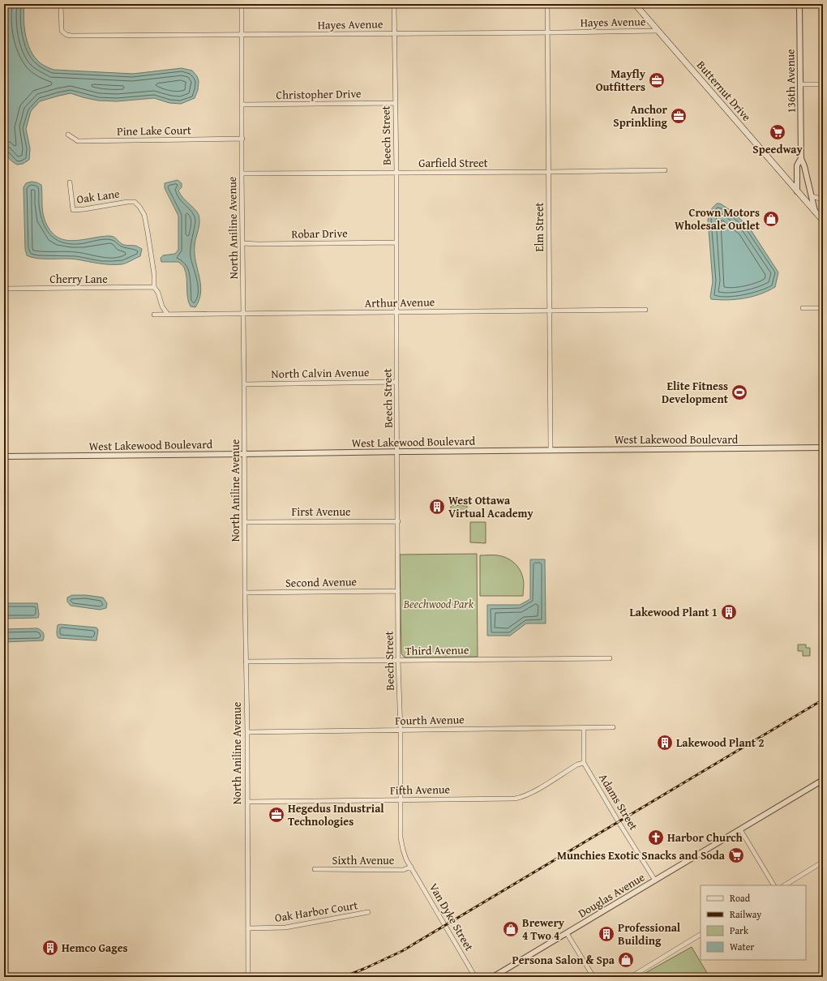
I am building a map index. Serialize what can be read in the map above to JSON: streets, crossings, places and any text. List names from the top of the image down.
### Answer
{
  "streets": {
    "main road": ["Butternut Drive"],
    "street": [
      "Hayes Avenue",
      "136th Avenue",
      "Christopher Drive",
      "Pine Lake Court",
      "Beech Street",
      "Garfield Street",
      "Oak Lane",
      "Elm Street",
      "North Aniline Avenue",
      "Robar Drive",
      "Cherry Lane",
      "Arthur Avenue",
      "North Calvin Avenue",
      "West Lakewood Boulevard",
      "First Avenue",
      "Second Avenue",
      "Third Avenue",
      "Fourth Avenue",
      "Fifth Avenue",
      "Adams Street",
      "Sixth Avenue",
      "Douglas Avenue",
      "Oak Harbor Court",
      "Van Dyke Street"
    ]
  },
  "crossings": [
    ["Hayes Avenue", "Butternut Drive"],
    ["Hayes Avenue", "Beech Street"],
    ["Hayes Avenue", "Elm Street"],
    ["Hayes Avenue", "North Aniline Avenue"],
    ["136th Avenue", "Butternut Drive"],
    ["Christopher Drive", "Beech Street"],
    ["Christopher Drive", "North Aniline Avenue"],
    ["Pine Lake Court", "North Aniline Avenue"],
    ["Beech Street", "Garfield Street"],
    ["Beech Street", "Robar Drive"],
    ["Beech Street", "Arthur Avenue"],
    ["Beech Street", "North Calvin Avenue"],
    ["Beech Street", "West Lakewood Boulevard"],
    ["Beech Street", "First Avenue"],
    ["Beech Street", "Second Avenue"],
    ["Beech Street", "Third Avenue"],
    ["Beech Street", "Fourth Avenue"],
    ["Beech Street", "Fifth Avenue"],
    ["Beech Street", "Sixth Avenue"],
    ["Beech Street", "Van Dyke Street"],
    ["Garfield Street", "Elm Street"],
    ["Garfield Street", "North Aniline Avenue"],
    ["Oak Lane", "Cherry Lane"],
    ["Elm Street", "Arthur Avenue"],
    ["Elm Street", "West Lakewood Boulevard"],
    ["North Aniline Avenue", "Robar Drive"],
    ["North Aniline Avenue", "Arthur Avenue"],
    ["North Aniline Avenue", "North Calvin Avenue"],
    ["North Aniline Avenue", "West Lakewood Boulevard"],
    ["North Aniline Avenue", "First Avenue"],
    ["North Aniline Avenue", "Second Avenue"],
    ["North Aniline Avenue", "Third Avenue"],
    ["North Aniline Avenue", "Fourth Avenue"],
    ["North Aniline Avenue", "Fifth Avenue"],
    ["North Aniline Avenue", "Oak Harbor Court"],
    ["Fifth Avenue", "Adams Street"],
    ["Adams Street", "Douglas Avenue"],
    ["Sixth Avenue", "Van Dyke Street"]
  ],
  "parks": ["Beechwood Park"],
  "places": {
    "office": ["Mayfly Outfitters", "Anchor Sprinkling", "Hegedus Industrial Technologies"],
    "supermarket": ["Speedway", "Munchies Exotic Snacks and Soda"],
    "shop": ["Crown Motors Wholesale Outlet", "Brewery 4 Two 4", "Persona Salon & Spa"],
    "sports": ["Elite Fitness Development"],
    "building": [
      "West Ottawa Virtual Academy",
      "Lakewood Plant 1",
      "Lakewood Plant 2",
      "Professional Building",
      "Hemco Gages"
    ],
    "church": ["Harbor Church"]
  },
  "legend": [
    "Road",
    "Railway",
    "Park",
    "Water"
  ]
}
